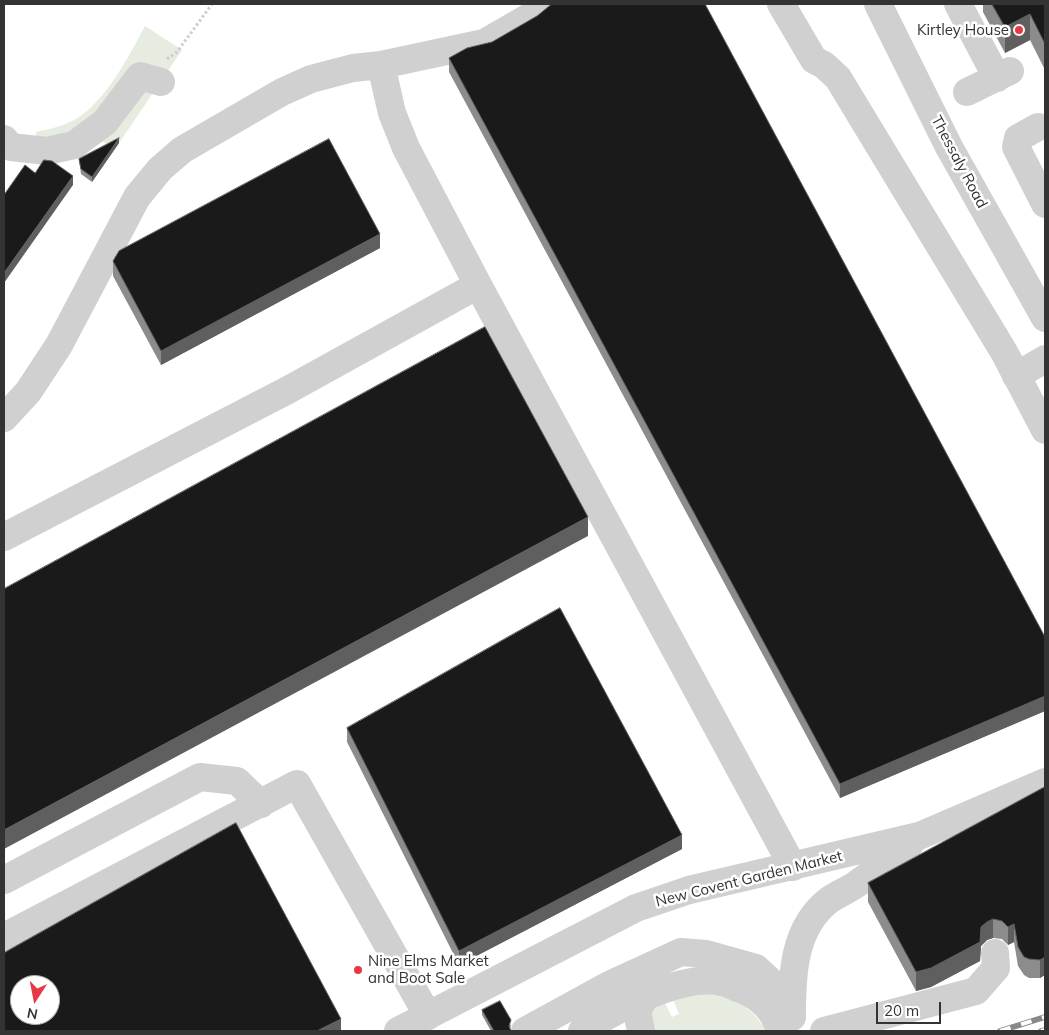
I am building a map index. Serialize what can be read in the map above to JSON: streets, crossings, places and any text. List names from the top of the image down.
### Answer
{
  "streets": {
    "street": ["Thessaly Road", "New Covent Garden Market"]
  },
  "places": ["Kirtley House", "Nine Elms Market and Boot Sale"],
  "scale_bar": "20 m",
  "north": "bottom"
}
